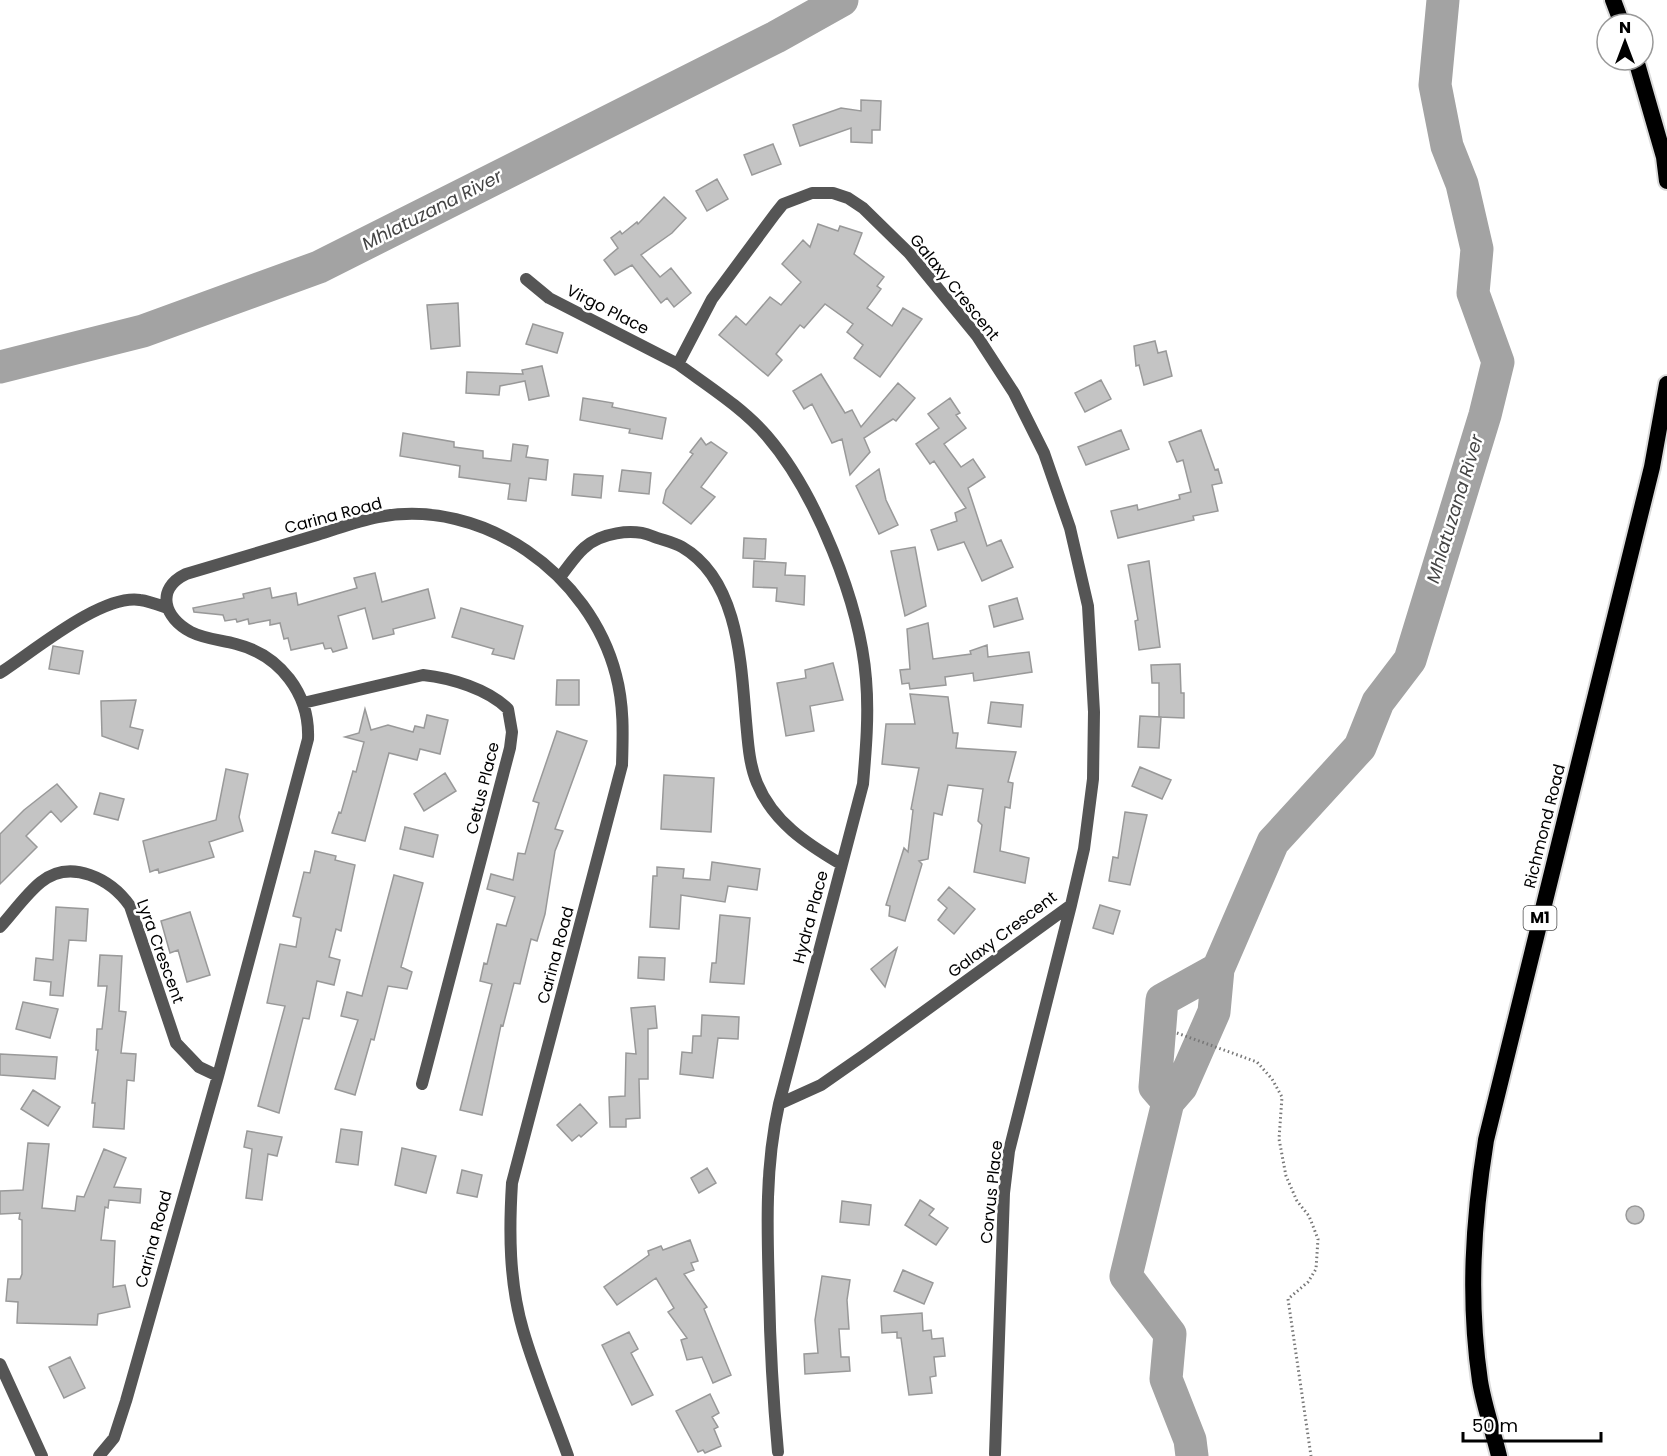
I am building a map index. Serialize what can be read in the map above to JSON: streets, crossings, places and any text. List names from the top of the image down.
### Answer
{
  "streets": {
    "highway": ["Richmond Road", "M1"],
    "street": [
      "Galaxy Crescent",
      "Virgo Place",
      "Carina Road",
      "Cetus Place",
      "Hydra Place",
      "Lyra Crescent",
      "Corvus Place"
    ]
  },
  "crossings": [
    ["Galaxy Crescent", "Virgo Place"],
    ["Galaxy Crescent", "Hydra Place"],
    ["Galaxy Crescent", "Corvus Place"],
    ["Carina Road", "Cetus Place"],
    ["Carina Road", "Hydra Place"],
    ["Carina Road", "Lyra Crescent"]
  ],
  "water": ["Mhlatuzana River"],
  "scale_bar": "50 m",
  "north": "top"
}
